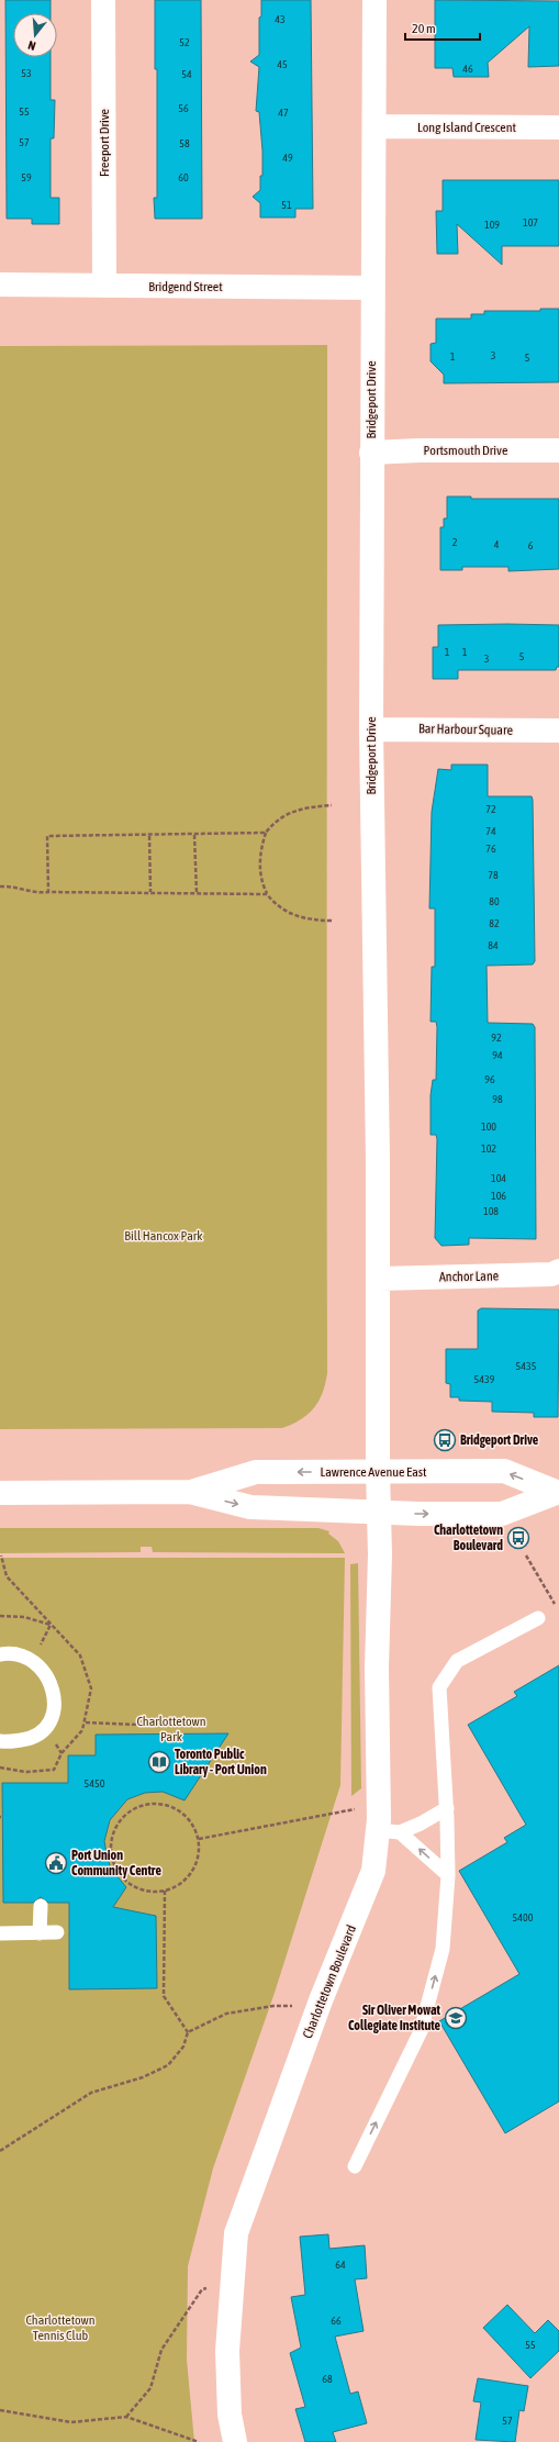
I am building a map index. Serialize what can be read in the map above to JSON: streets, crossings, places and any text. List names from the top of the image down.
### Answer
{
  "streets": {
    "street": [
      "Long Island Crescent",
      "Freeport Drive",
      "Bridgend Street",
      "Bridgeport Drive",
      "Portsmouth Drive",
      "Bar Harbour Square",
      "Anchor Lane",
      "Lawrence Avenue East",
      "Charlottetown Boulevard"
    ]
  },
  "crossings": [
    ["Long Island Crescent", "Bridgeport Drive"],
    ["Freeport Drive", "Bridgend Street"],
    ["Bridgend Street", "Bridgeport Drive"],
    ["Bridgeport Drive", "Portsmouth Drive"],
    ["Bridgeport Drive", "Bar Harbour Square"],
    ["Bridgeport Drive", "Anchor Lane"],
    ["Bridgeport Drive", "Lawrence Avenue East"],
    ["Bridgeport Drive", "Charlottetown Boulevard"],
    ["Lawrence Avenue East", "Charlottetown Boulevard"]
  ],
  "parks": ["Bill Hancox Park", "Charlottetown Park", "Charlottetown Tennis Club"],
  "places": {
    "bus stop": ["Bridgeport Drive", "Charlottetown Boulevard"],
    "library": ["Toronto Public Library - Port Union"],
    "public building": ["Port Union Community Centre"],
    "school or university": ["Sir Oliver Mowat Collegiate Institute"]
  },
  "house_numbers": [
    "43",
    "52",
    "45",
    "46",
    "53",
    "54",
    "56",
    "55",
    "47",
    "57",
    "58",
    "49",
    "59",
    "60",
    "51",
    "107",
    "109",
    "3",
    "1",
    "5",
    "2",
    "4",
    "6",
    "1",
    "1",
    "5",
    "3",
    "72",
    "74",
    "76",
    "78",
    "80",
    "82",
    "84",
    "92",
    "94",
    "96",
    "98",
    "100",
    "102",
    "104",
    "106",
    "108",
    "5435",
    "5439",
    "5450",
    "5400",
    "64",
    "66",
    "55",
    "68",
    "57"
  ],
  "scale_bar": "20 m",
  "north": "bottom"
}
